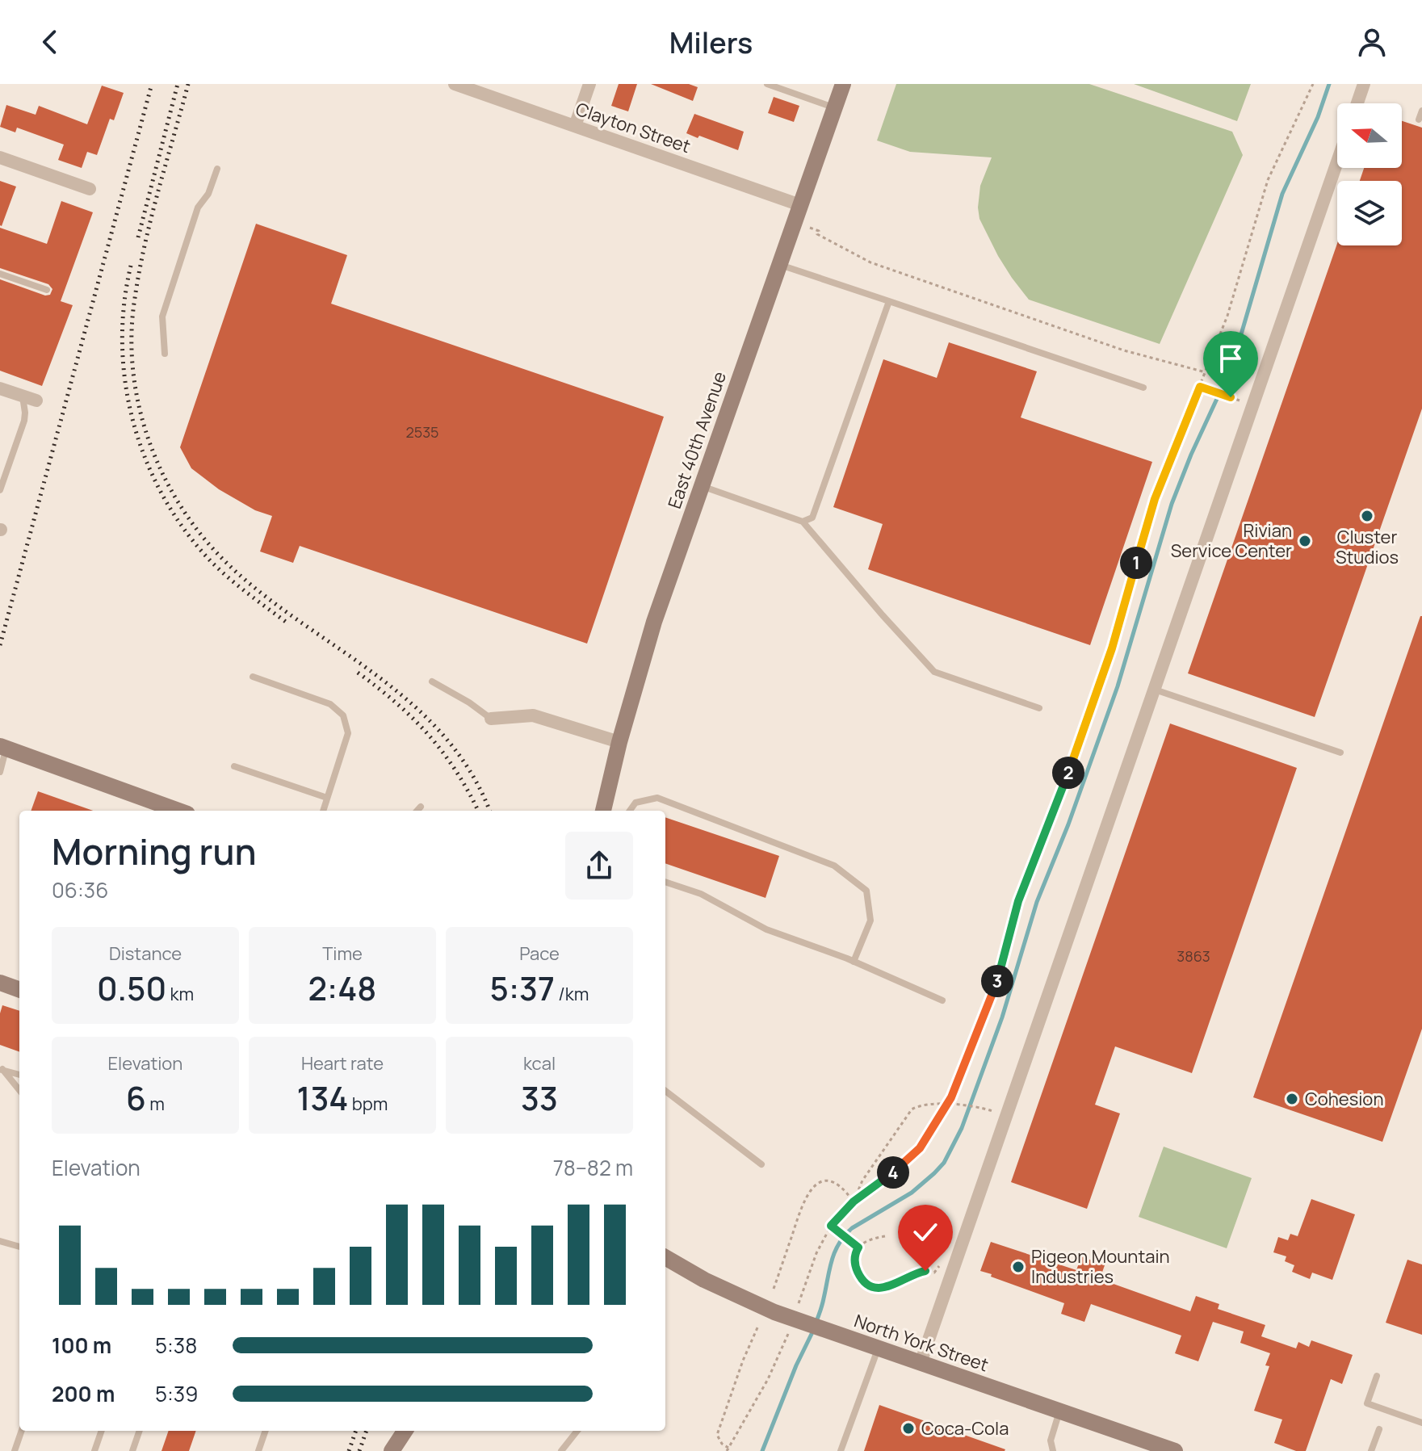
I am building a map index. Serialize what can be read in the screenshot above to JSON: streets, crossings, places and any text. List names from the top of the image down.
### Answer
{
  "streets": {
    "street": ["Clayton Street", "East 40th Avenue", "North York Street"]
  },
  "crossings": [
    ["Clayton Street", "East 40th Avenue"]
  ],
  "places": [
    "Cluster Studios",
    "Rivian Service Center",
    "Cohesion",
    "Pigeon Mountain Industries",
    "Coca-Cola"
  ],
  "house_numbers": ["2535", "3863"],
  "north": "left",
  "page": {
    "header": "Milers",
    "pins": [
      "1",
      "2",
      "3",
      "4"
    ],
    "heading": ["Morning run", "06:36"],
    "stats": [
      ["Distance", "0.50 km"],
      ["Time", "2:48"],
      ["Pace", "5:37 /km"],
      ["Elevation", "6 m"],
      ["Heart rate", "134 bpm"],
      ["kcal", "33"]
    ],
    "chart": ["Elevation", "78–82 m"],
    "list": [
      {
        "name": "100 m",
        "note": "5:38"
      },
      {
        "name": "200 m",
        "note": "5:39"
      }
    ]
  }
}
